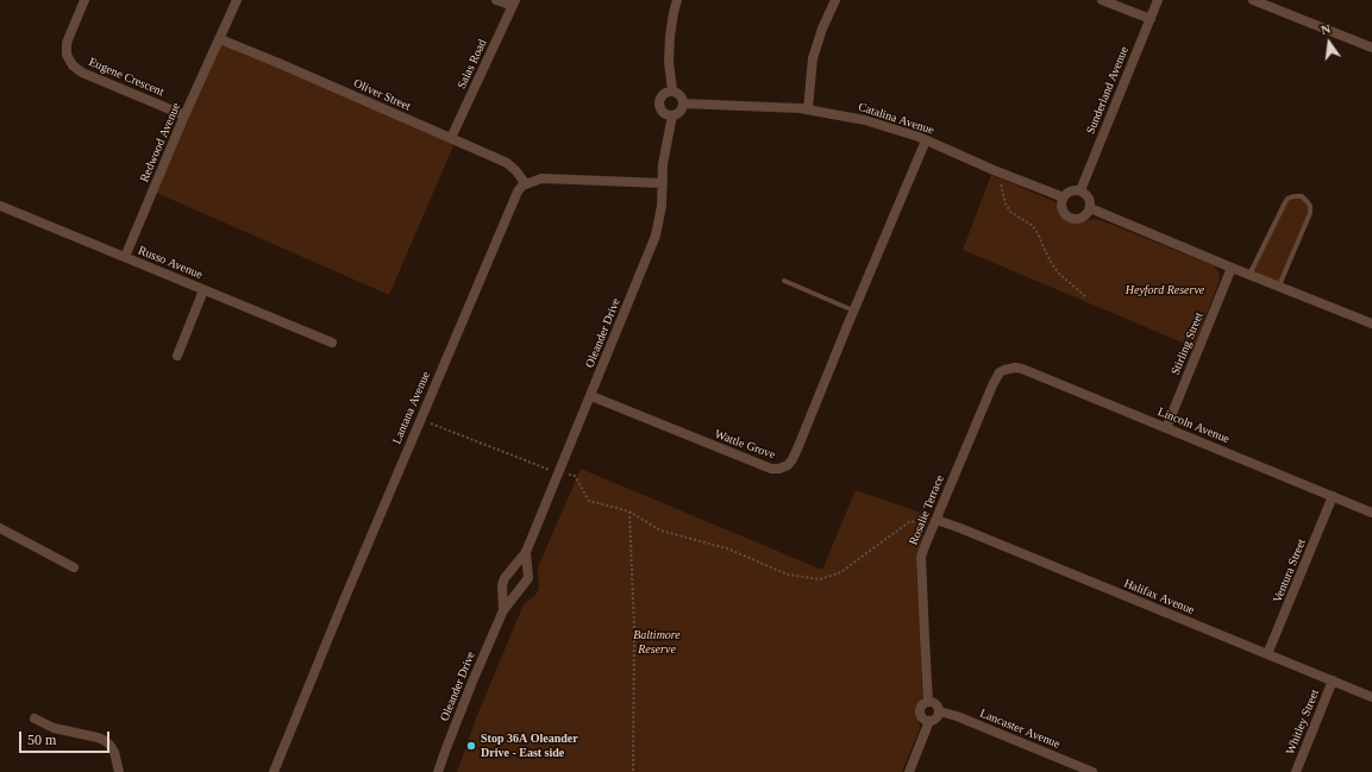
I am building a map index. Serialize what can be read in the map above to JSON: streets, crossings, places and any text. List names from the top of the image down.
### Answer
{
  "streets": {
    "street": [
      "Salas Road",
      "Eugene Crescent",
      "Sunderland Avenue",
      "Oliver Street",
      "Catalina Avenue",
      "Redwood Avenue",
      "Russo Avenue",
      "Oleander Drive",
      "Stirling Street",
      "Lantana Avenue",
      "Lincoln Avenue",
      "Wattle Grove",
      "Rosalie Terrace",
      "Ventura Street",
      "Halifax Avenue",
      "Whitley Street",
      "Lancaster Avenue"
    ]
  },
  "crossings": [
    ["Salas Road", "Oliver Street"],
    ["Eugene Crescent", "Redwood Avenue"],
    ["Sunderland Avenue", "Catalina Avenue"],
    ["Oliver Street", "Redwood Avenue"],
    ["Oliver Street", "Lantana Avenue"],
    ["Catalina Avenue", "Oleander Drive"],
    ["Catalina Avenue", "Wattle Grove"],
    ["Redwood Avenue", "Russo Avenue"],
    ["Oleander Drive", "Wattle Grove"],
    ["Stirling Street", "Lincoln Avenue"],
    ["Lincoln Avenue", "Rosalie Terrace"],
    ["Lincoln Avenue", "Ventura Street"],
    ["Rosalie Terrace", "Halifax Avenue"],
    ["Rosalie Terrace", "Lancaster Avenue"],
    ["Ventura Street", "Halifax Avenue"],
    ["Halifax Avenue", "Whitley Street"]
  ],
  "parks": ["Heyford Reserve", "Baltimore Reserve"],
  "places": ["Stop 36A Oleander Drive - East side"],
  "scale_bar": "50 m",
  "north": "top"
}
